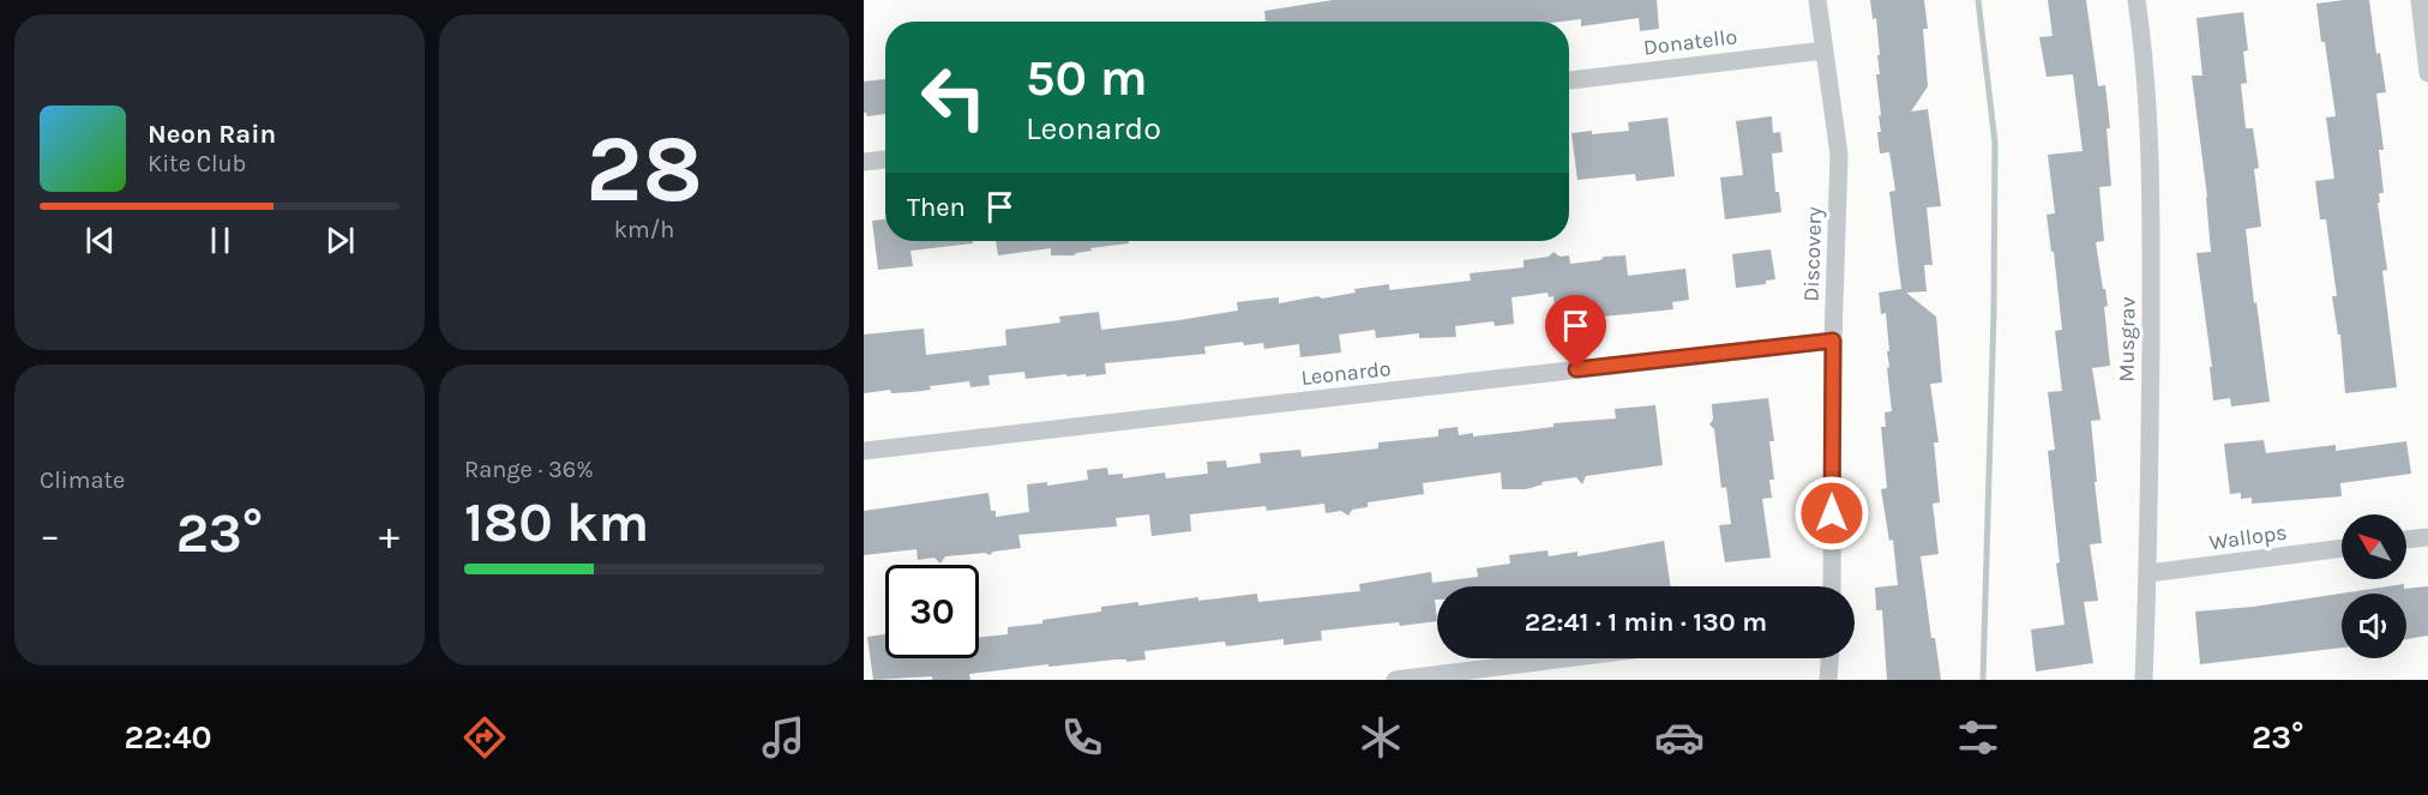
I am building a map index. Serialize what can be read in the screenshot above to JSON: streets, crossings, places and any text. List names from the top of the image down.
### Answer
{
  "streets": {
    "street": [
      "Donatello",
      "Discovery",
      "Musgrav",
      "Leonardo",
      "Wallops"
    ]
  },
  "crossings": [
    ["Donatello", "Discovery"],
    ["Discovery", "Leonardo"],
    ["Musgrav", "Wallops"]
  ],
  "north": "top left",
  "page": {
    "tile": [
      ["28", "km/h"],
      "Climate",
      ["Range · 36%", "180 km"]
    ],
    "turn": ["50 m", "Leonardo"],
    "song": ["Neon Rain", "Kite Club"],
    "then": "Then",
    "heat": ["−", "23°", "+"],
    "limit": "30",
    "trip": "22:41 · 1 min · 130 m",
    "tabs": ["22:40", "23°"]
  }
}
